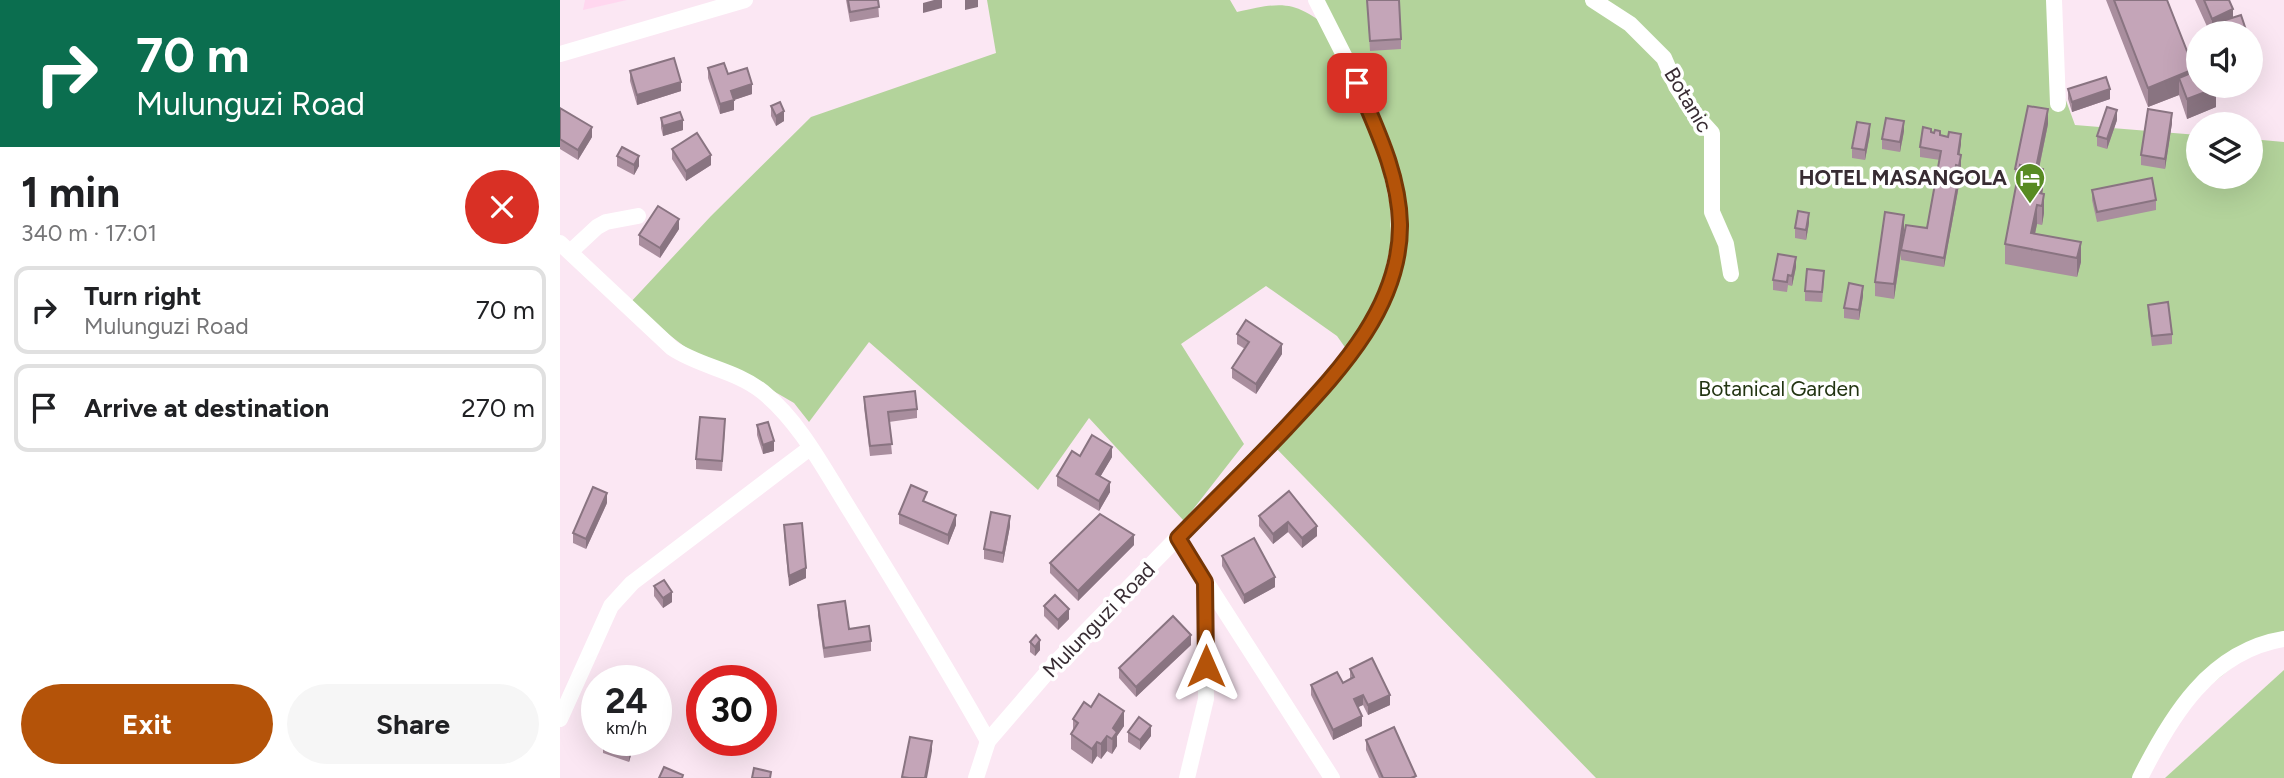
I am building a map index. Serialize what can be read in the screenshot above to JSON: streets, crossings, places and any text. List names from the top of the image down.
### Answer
{
  "streets": {
    "street": ["Botanic", "Mulunguzi Road"]
  },
  "parks": ["Botanical Garden"],
  "places": {
    "hotel": ["HOTEL MASANGOLA"]
  },
  "page": {
    "turn": ["70 m", "Mulunguzi Road"],
    "heading": ["1 min", "340 m · 17:01"],
    "list": [
      {
        "name": "Turn right",
        "note": "Mulunguzi Road",
        "value": "70 m"
      },
      {
        "name": "Arrive at destination",
        "value": "270 m"
      }
    ],
    "speed": "24 km/h",
    "limit": "30",
    "buttons": ["Exit", "Share"]
  }
}
